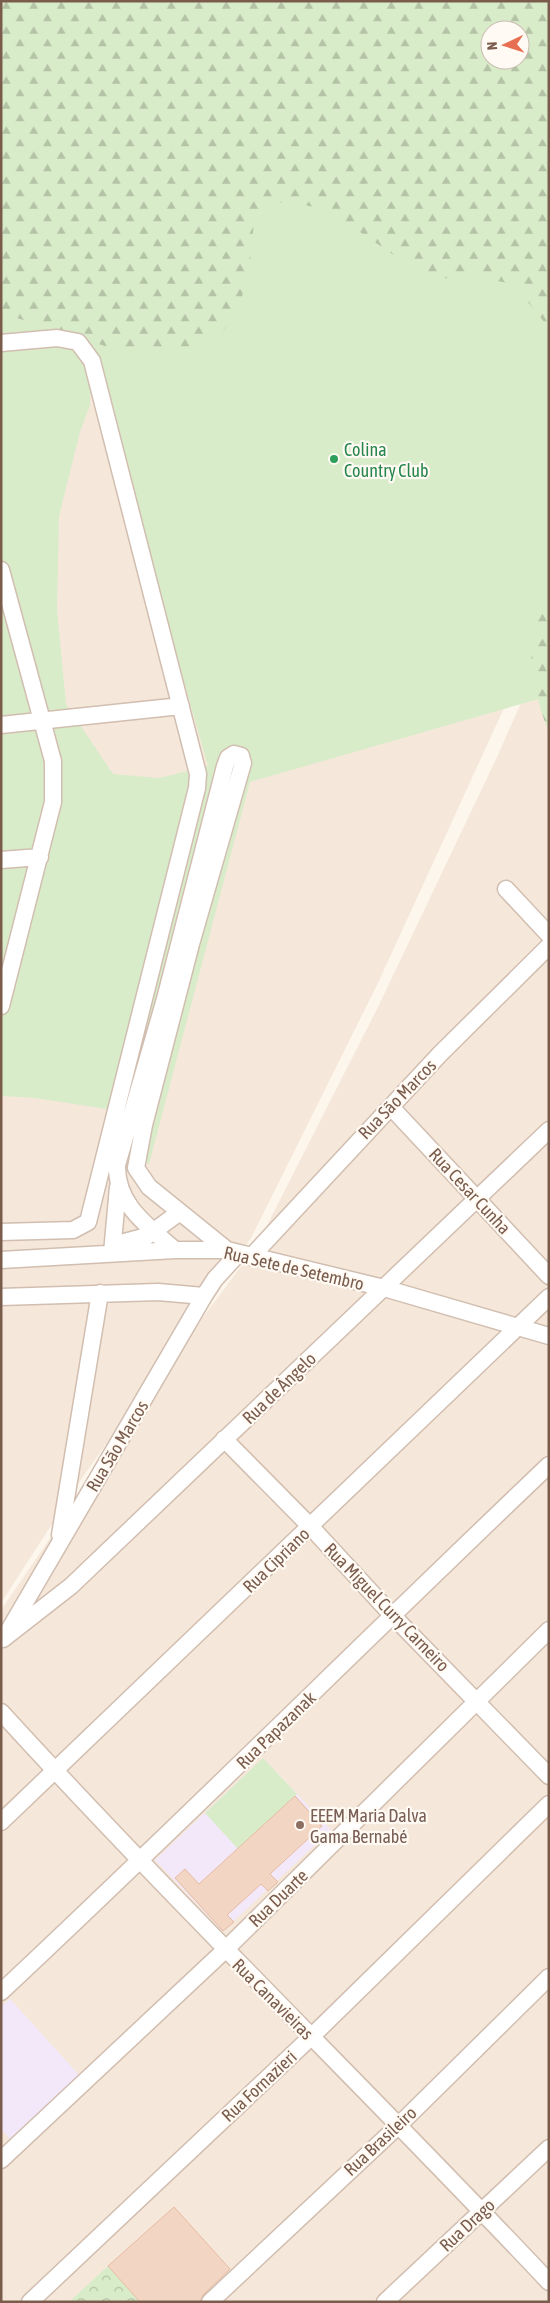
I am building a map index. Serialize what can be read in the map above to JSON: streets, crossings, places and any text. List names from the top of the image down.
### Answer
{
  "streets": {
    "street": [
      "Rua São Marcos",
      "Rua Cesar Cunha",
      "Rua Sete de Setembro",
      "Rua de Ângelo",
      "Rua Cipriano",
      "Rua Miguel Curry Carneiro",
      "Rua Papazanak",
      "Rua Duarte",
      "Rua Canavieiras",
      "Rua Fornazieri",
      "Rua Brasileiro",
      "Rua Drago"
    ]
  },
  "crossings": [
    ["Rua São Marcos", "Rua Cesar Cunha"],
    ["Rua São Marcos", "Rua Sete de Setembro"],
    ["Rua São Marcos", "Rua de Ângelo"],
    ["Rua Cesar Cunha", "Rua de Ângelo"],
    ["Rua Sete de Setembro", "Rua de Ângelo"],
    ["Rua Sete de Setembro", "Rua Cipriano"],
    ["Rua de Ângelo", "Rua Miguel Curry Carneiro"],
    ["Rua Cipriano", "Rua Miguel Curry Carneiro"],
    ["Rua Cipriano", "Rua Canavieiras"],
    ["Rua Miguel Curry Carneiro", "Rua Papazanak"],
    ["Rua Miguel Curry Carneiro", "Rua Duarte"],
    ["Rua Papazanak", "Rua Canavieiras"],
    ["Rua Duarte", "Rua Canavieiras"],
    ["Rua Canavieiras", "Rua Fornazieri"],
    ["Rua Canavieiras", "Rua Brasileiro"],
    ["Rua Canavieiras", "Rua Drago"]
  ],
  "places": ["Colina Country Club", "EEEM Maria Dalva Gama Bernabé"],
  "north": "left"
}
